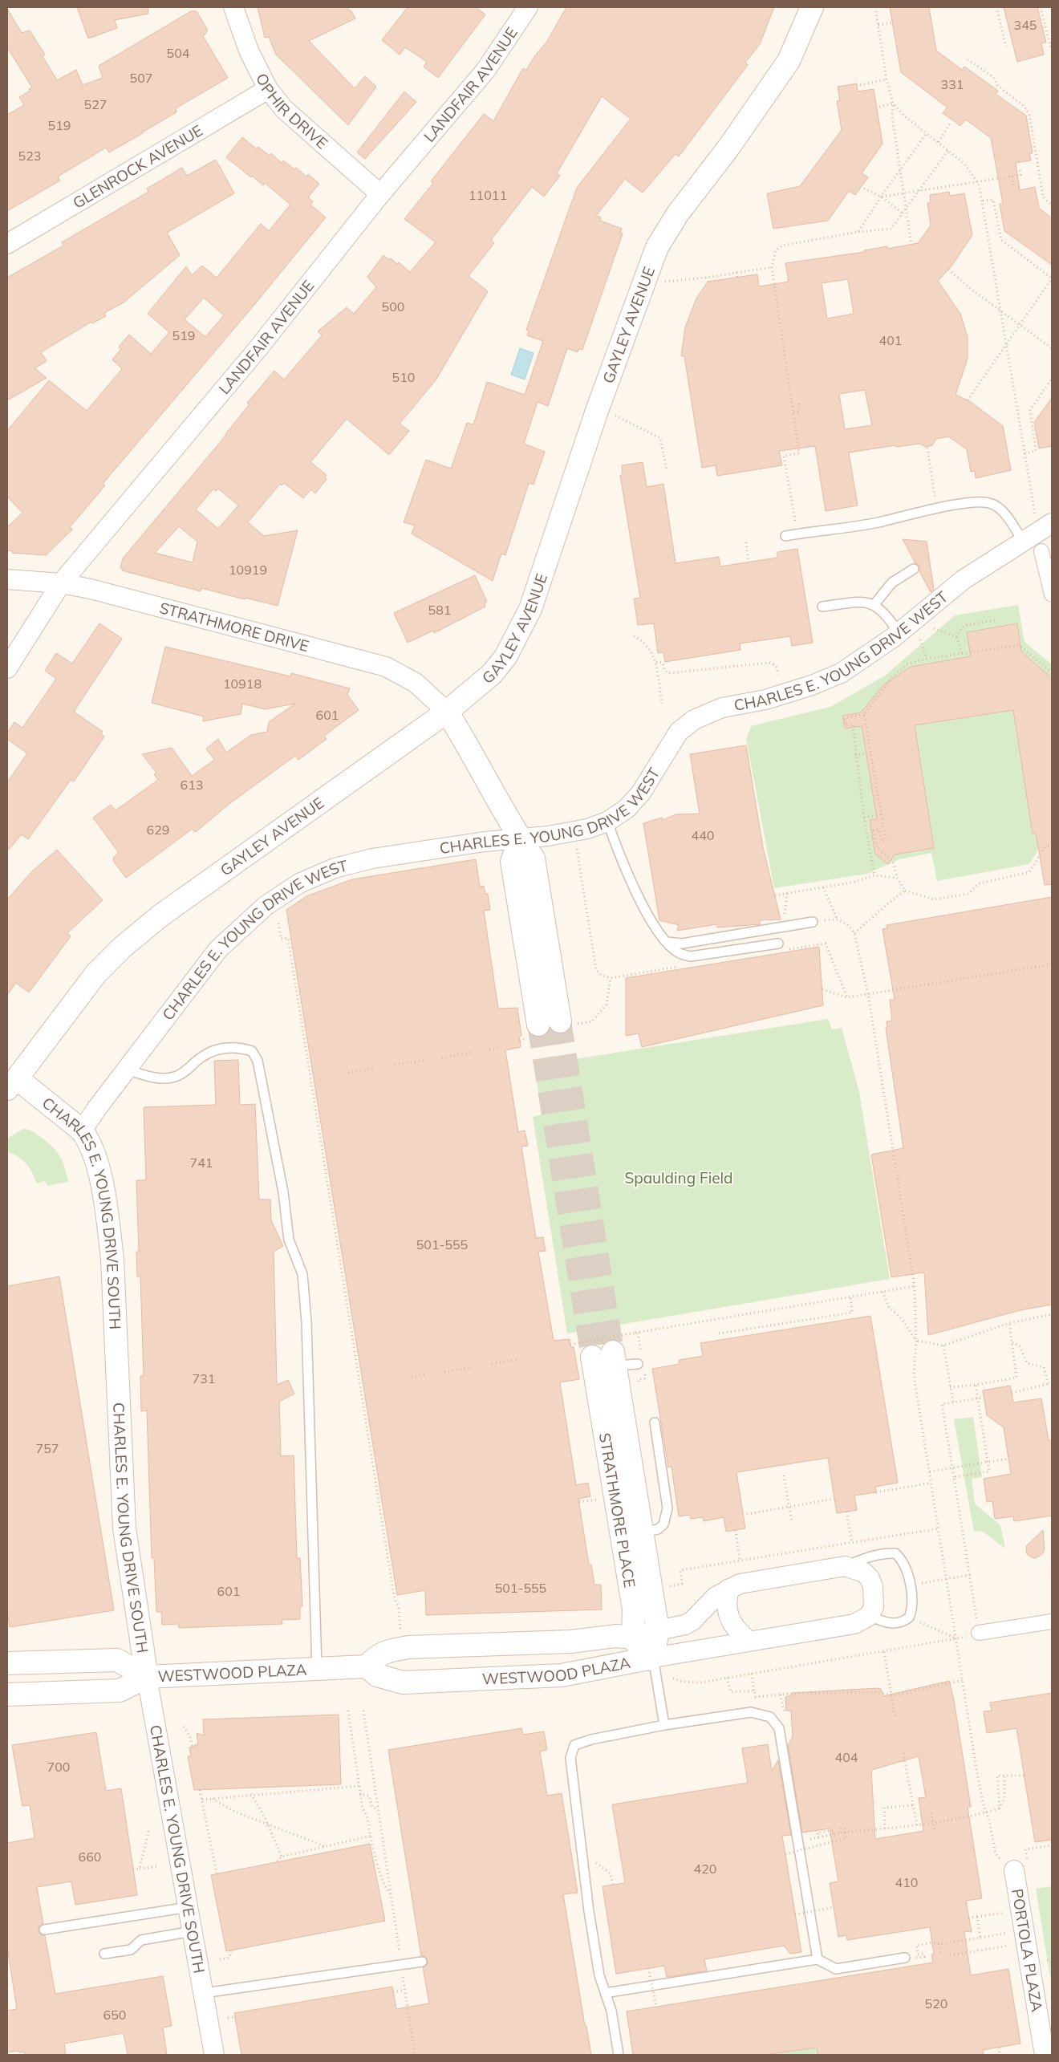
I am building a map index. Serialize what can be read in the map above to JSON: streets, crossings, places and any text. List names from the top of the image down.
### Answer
{
  "streets": {
    "street": [
      "LANDFAIR AVENUE",
      "OPHIR DRIVE",
      "GLENROCK AVENUE",
      "GAYLEY AVENUE",
      "STRATHMORE DRIVE",
      "CHARLES E. YOUNG DRIVE WEST",
      "CHARLES E. YOUNG DRIVE SOUTH",
      "STRATHMORE PLACE",
      "WESTWOOD PLAZA",
      "PORTOLA PLAZA"
    ]
  },
  "crossings": [
    ["LANDFAIR AVENUE", "OPHIR DRIVE"],
    ["LANDFAIR AVENUE", "STRATHMORE DRIVE"],
    ["OPHIR DRIVE", "GLENROCK AVENUE"],
    ["GAYLEY AVENUE", "STRATHMORE DRIVE"],
    ["GAYLEY AVENUE", "CHARLES E. YOUNG DRIVE SOUTH"],
    ["CHARLES E. YOUNG DRIVE WEST", "CHARLES E. YOUNG DRIVE SOUTH"],
    ["CHARLES E. YOUNG DRIVE SOUTH", "WESTWOOD PLAZA"],
    ["STRATHMORE PLACE", "WESTWOOD PLAZA"]
  ],
  "parks": ["Spaulding Field"],
  "house_numbers": [
    "345",
    "504",
    "507",
    "331",
    "527",
    "519",
    "523",
    "11011",
    "500",
    "519",
    "401",
    "510",
    "10919",
    "581",
    "10918",
    "601",
    "613",
    "629",
    "440",
    "741",
    "501-555",
    "731",
    "757",
    "501-555",
    "601",
    "404",
    "700",
    "660",
    "420",
    "410",
    "520",
    "650"
  ]
}
